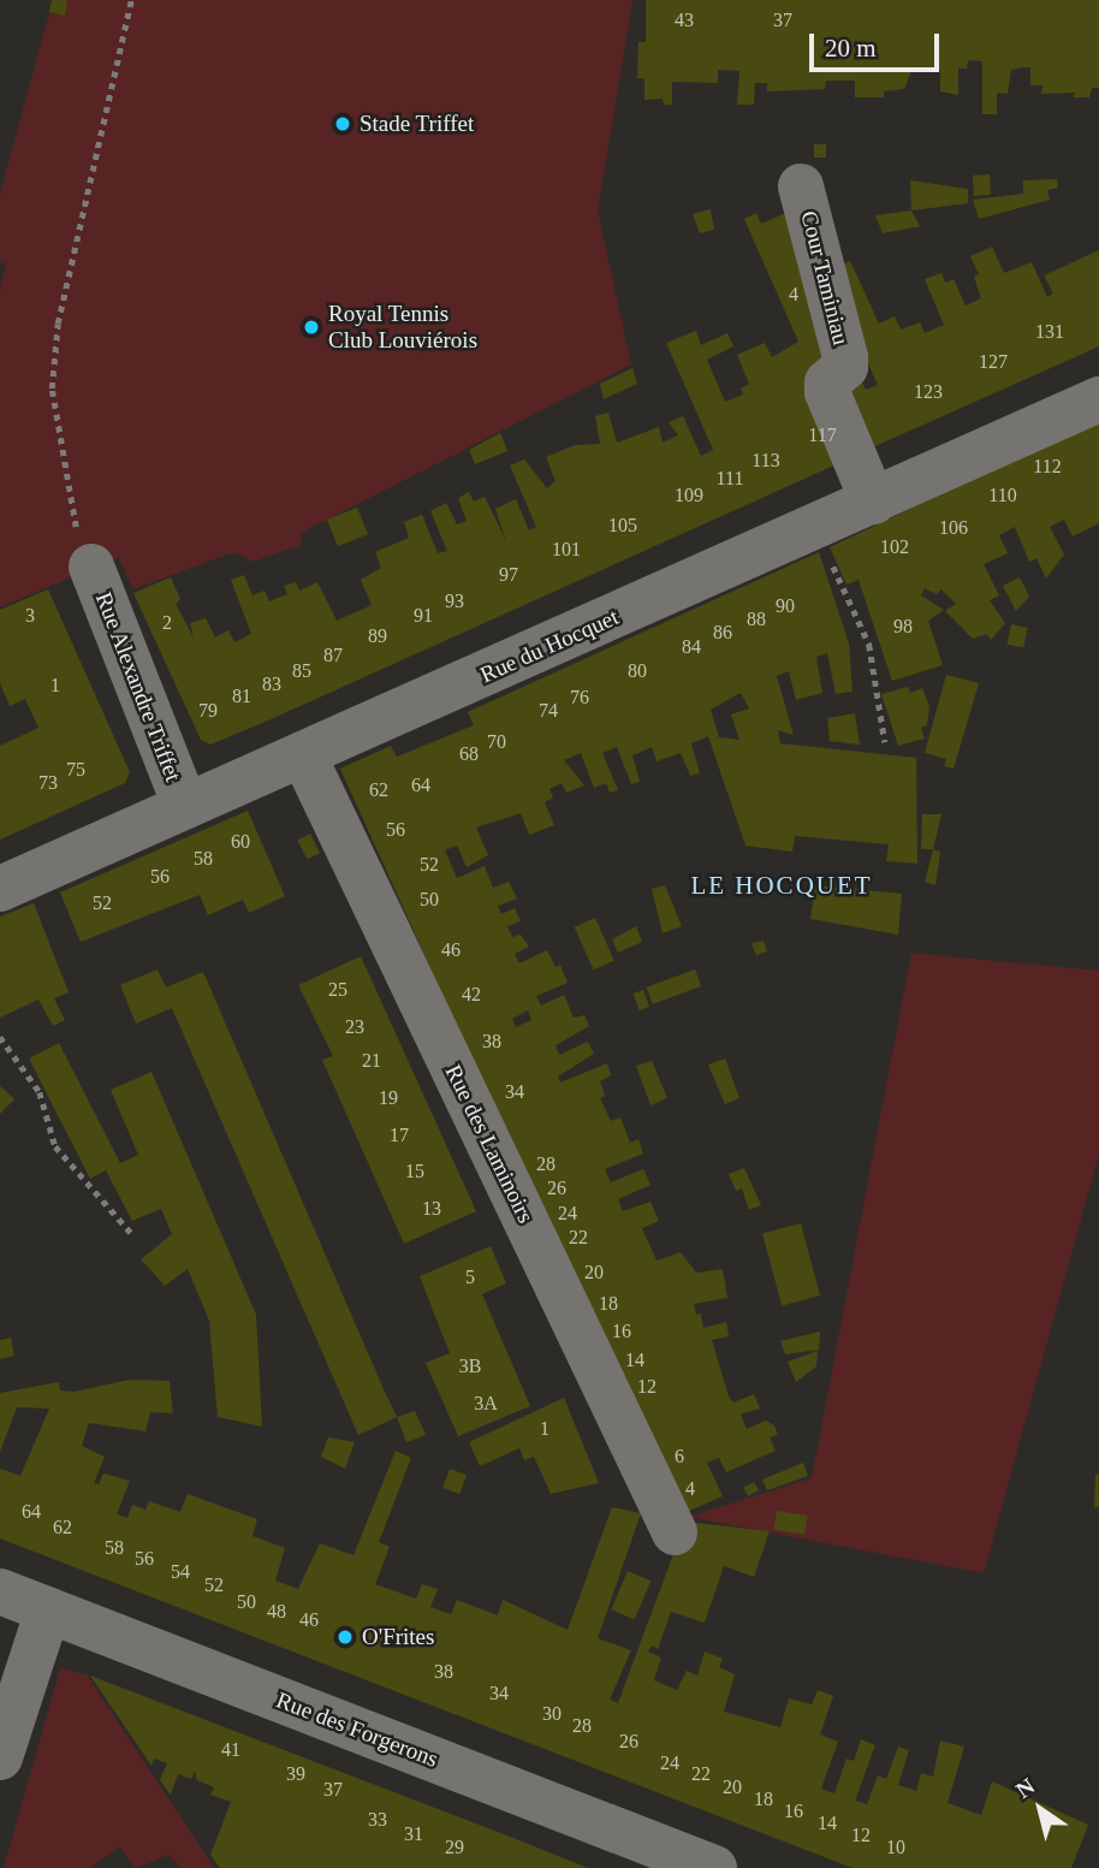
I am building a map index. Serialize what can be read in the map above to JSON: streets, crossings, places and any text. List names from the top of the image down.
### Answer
{
  "streets": {
    "street": [
      "Cour Taminiau",
      "Rue du Hocquet",
      "Rue Alexandre Triffet",
      "Rue des Laminoirs",
      "Rue des Forgerons"
    ]
  },
  "crossings": [
    ["Cour Taminiau", "Rue du Hocquet"],
    ["Rue du Hocquet", "Rue Alexandre Triffet"],
    ["Rue du Hocquet", "Rue des Laminoirs"]
  ],
  "districts": ["LE HOCQUET"],
  "places": ["Stade Triffet", "Royal Tennis Club Louviérois", "O'Frites"],
  "house_numbers": [
    "43",
    "37",
    "4",
    "131",
    "127",
    "123",
    "117",
    "113",
    "112",
    "111",
    "109",
    "110",
    "105",
    "106",
    "102",
    "101",
    "97",
    "93",
    "90",
    "3",
    "91",
    "88",
    "2",
    "98",
    "86",
    "89",
    "84",
    "87",
    "85",
    "80",
    "83",
    "1",
    "81",
    "76",
    "79",
    "74",
    "70",
    "68",
    "75",
    "73",
    "64",
    "62",
    "56",
    "60",
    "58",
    "52",
    "56",
    "50",
    "52",
    "46",
    "25",
    "42",
    "23",
    "38",
    "21",
    "34",
    "19",
    "17",
    "28",
    "15",
    "26",
    "13",
    "24",
    "22",
    "20",
    "5",
    "18",
    "16",
    "14",
    "3B",
    "12",
    "3A",
    "1",
    "6",
    "4",
    "64",
    "62",
    "58",
    "56",
    "54",
    "52",
    "50",
    "48",
    "46",
    "38",
    "34",
    "30",
    "28",
    "26",
    "41",
    "24",
    "39",
    "22",
    "20",
    "37",
    "18",
    "16",
    "33",
    "14",
    "31",
    "12",
    "29",
    "10"
  ],
  "scale_bar": "20 m",
  "north": "top left"
}
